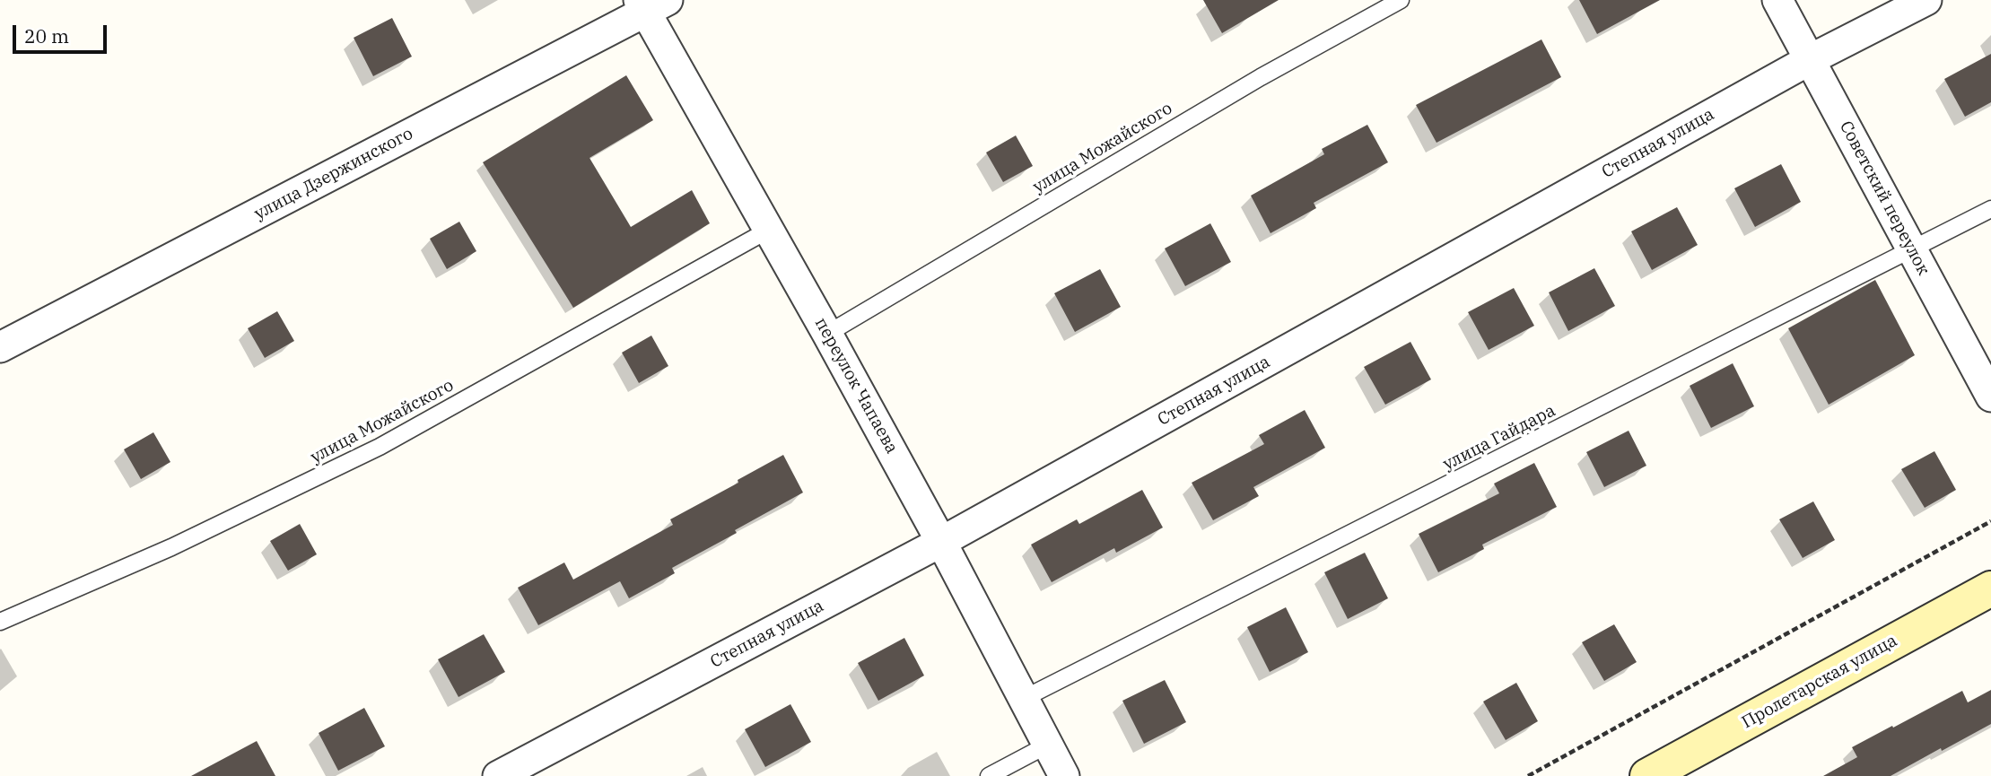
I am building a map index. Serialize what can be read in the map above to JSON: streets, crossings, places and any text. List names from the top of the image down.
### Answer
{
  "streets": {
    "main road": ["Пролетарская улица"],
    "street": [
      "Степная улица",
      "улица Дзержинского",
      "Советский переулок",
      "переулок Чапаева"
    ],
    "lane": ["улица Можайского", "улица Гайдара"]
  },
  "crossings": [
    ["Степная улица", "Советский переулок"],
    ["Степная улица", "переулок Чапаева"],
    ["улица Можайского", "переулок Чапаева"],
    ["улица Дзержинского", "переулок Чапаева"],
    ["Советский переулок", "улица Гайдара"],
    ["переулок Чапаева", "улица Гайдара"]
  ],
  "scale_bar": "20 m"
}
